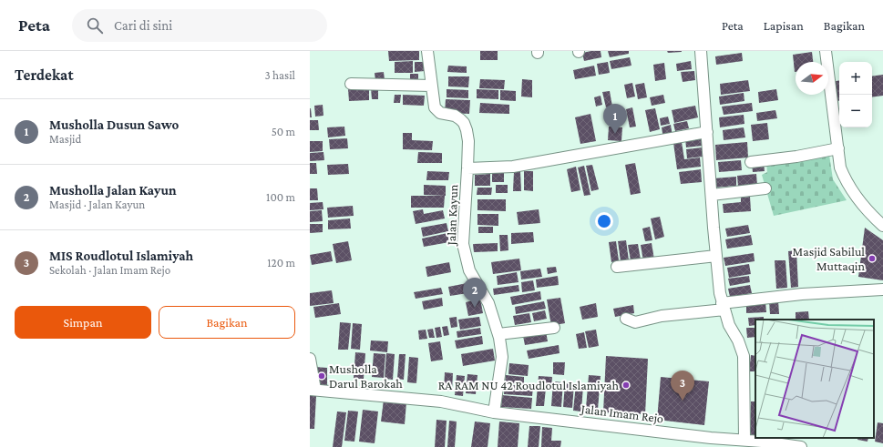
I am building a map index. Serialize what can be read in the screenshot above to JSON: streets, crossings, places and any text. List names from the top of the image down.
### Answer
{
  "streets": {
    "street": ["Jalan Kayun", "Jalan Imam Rejo"]
  },
  "crossings": [
    ["Jalan Kayun", "Jalan Imam Rejo"]
  ],
  "places": ["Masjid Sabilul Muttaqin", "Musholla Darul Barokah", "RA RAM NU 42 Roudlotul Islamiyah"],
  "north": "right",
  "page": {
    "header": "Peta",
    "search": "Cari di sini",
    "nav": ["Peta", "Lapisan", "Bagikan"],
    "heading": ["Terdekat", "3 hasil"],
    "map_buttons": ["+", "−"],
    "list": [
      {
        "mark": "1",
        "name": "Musholla Dusun Sawo",
        "note": "Masjid",
        "value": "50 m"
      },
      {
        "mark": "2",
        "name": "Musholla Jalan Kayun",
        "note": "Masjid · Jalan Kayun",
        "value": "100 m"
      },
      {
        "mark": "3",
        "name": "MIS Roudlotul Islamiyah",
        "note": "Sekolah · Jalan Imam Rejo",
        "value": "120 m"
      }
    ],
    "pins": ["1", "2", "3"],
    "buttons": ["Simpan", "Bagikan"]
  }
}
